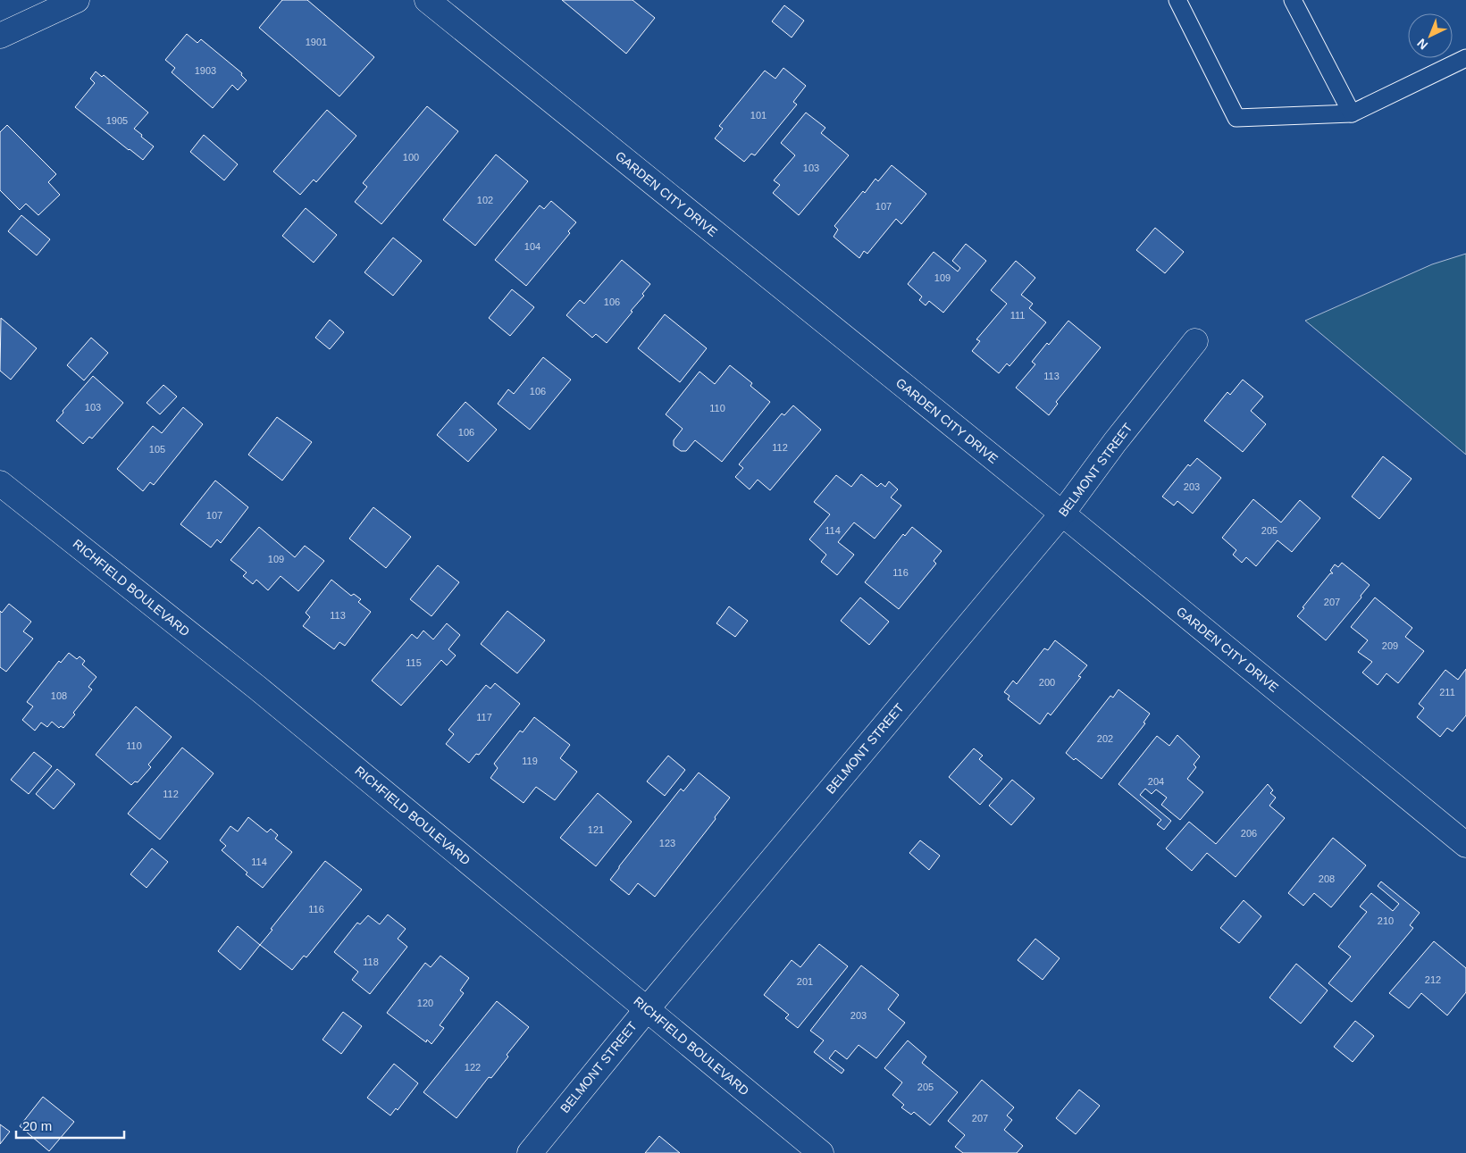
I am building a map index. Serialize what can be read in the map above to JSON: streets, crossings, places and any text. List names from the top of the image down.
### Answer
{
  "streets": {
    "street": ["GARDEN CITY DRIVE", "BELMONT STREET", "RICHFIELD BOULEVARD"]
  },
  "crossings": [
    ["GARDEN CITY DRIVE", "BELMONT STREET"],
    ["BELMONT STREET", "RICHFIELD BOULEVARD"]
  ],
  "house_numbers": [
    "1901",
    "1903",
    "101",
    "1905",
    "100",
    "103",
    "102",
    "107",
    "104",
    "109",
    "106",
    "111",
    "113",
    "106",
    "103",
    "110",
    "106",
    "112",
    "105",
    "203",
    "107",
    "114",
    "205",
    "109",
    "116",
    "207",
    "113",
    "209",
    "115",
    "200",
    "211",
    "108",
    "117",
    "202",
    "110",
    "119",
    "204",
    "112",
    "121",
    "206",
    "123",
    "114",
    "208",
    "116",
    "210",
    "118",
    "212",
    "201",
    "120",
    "203",
    "122",
    "205",
    "207"
  ],
  "scale_bar": "20 m",
  "north": "bottom left"
}
